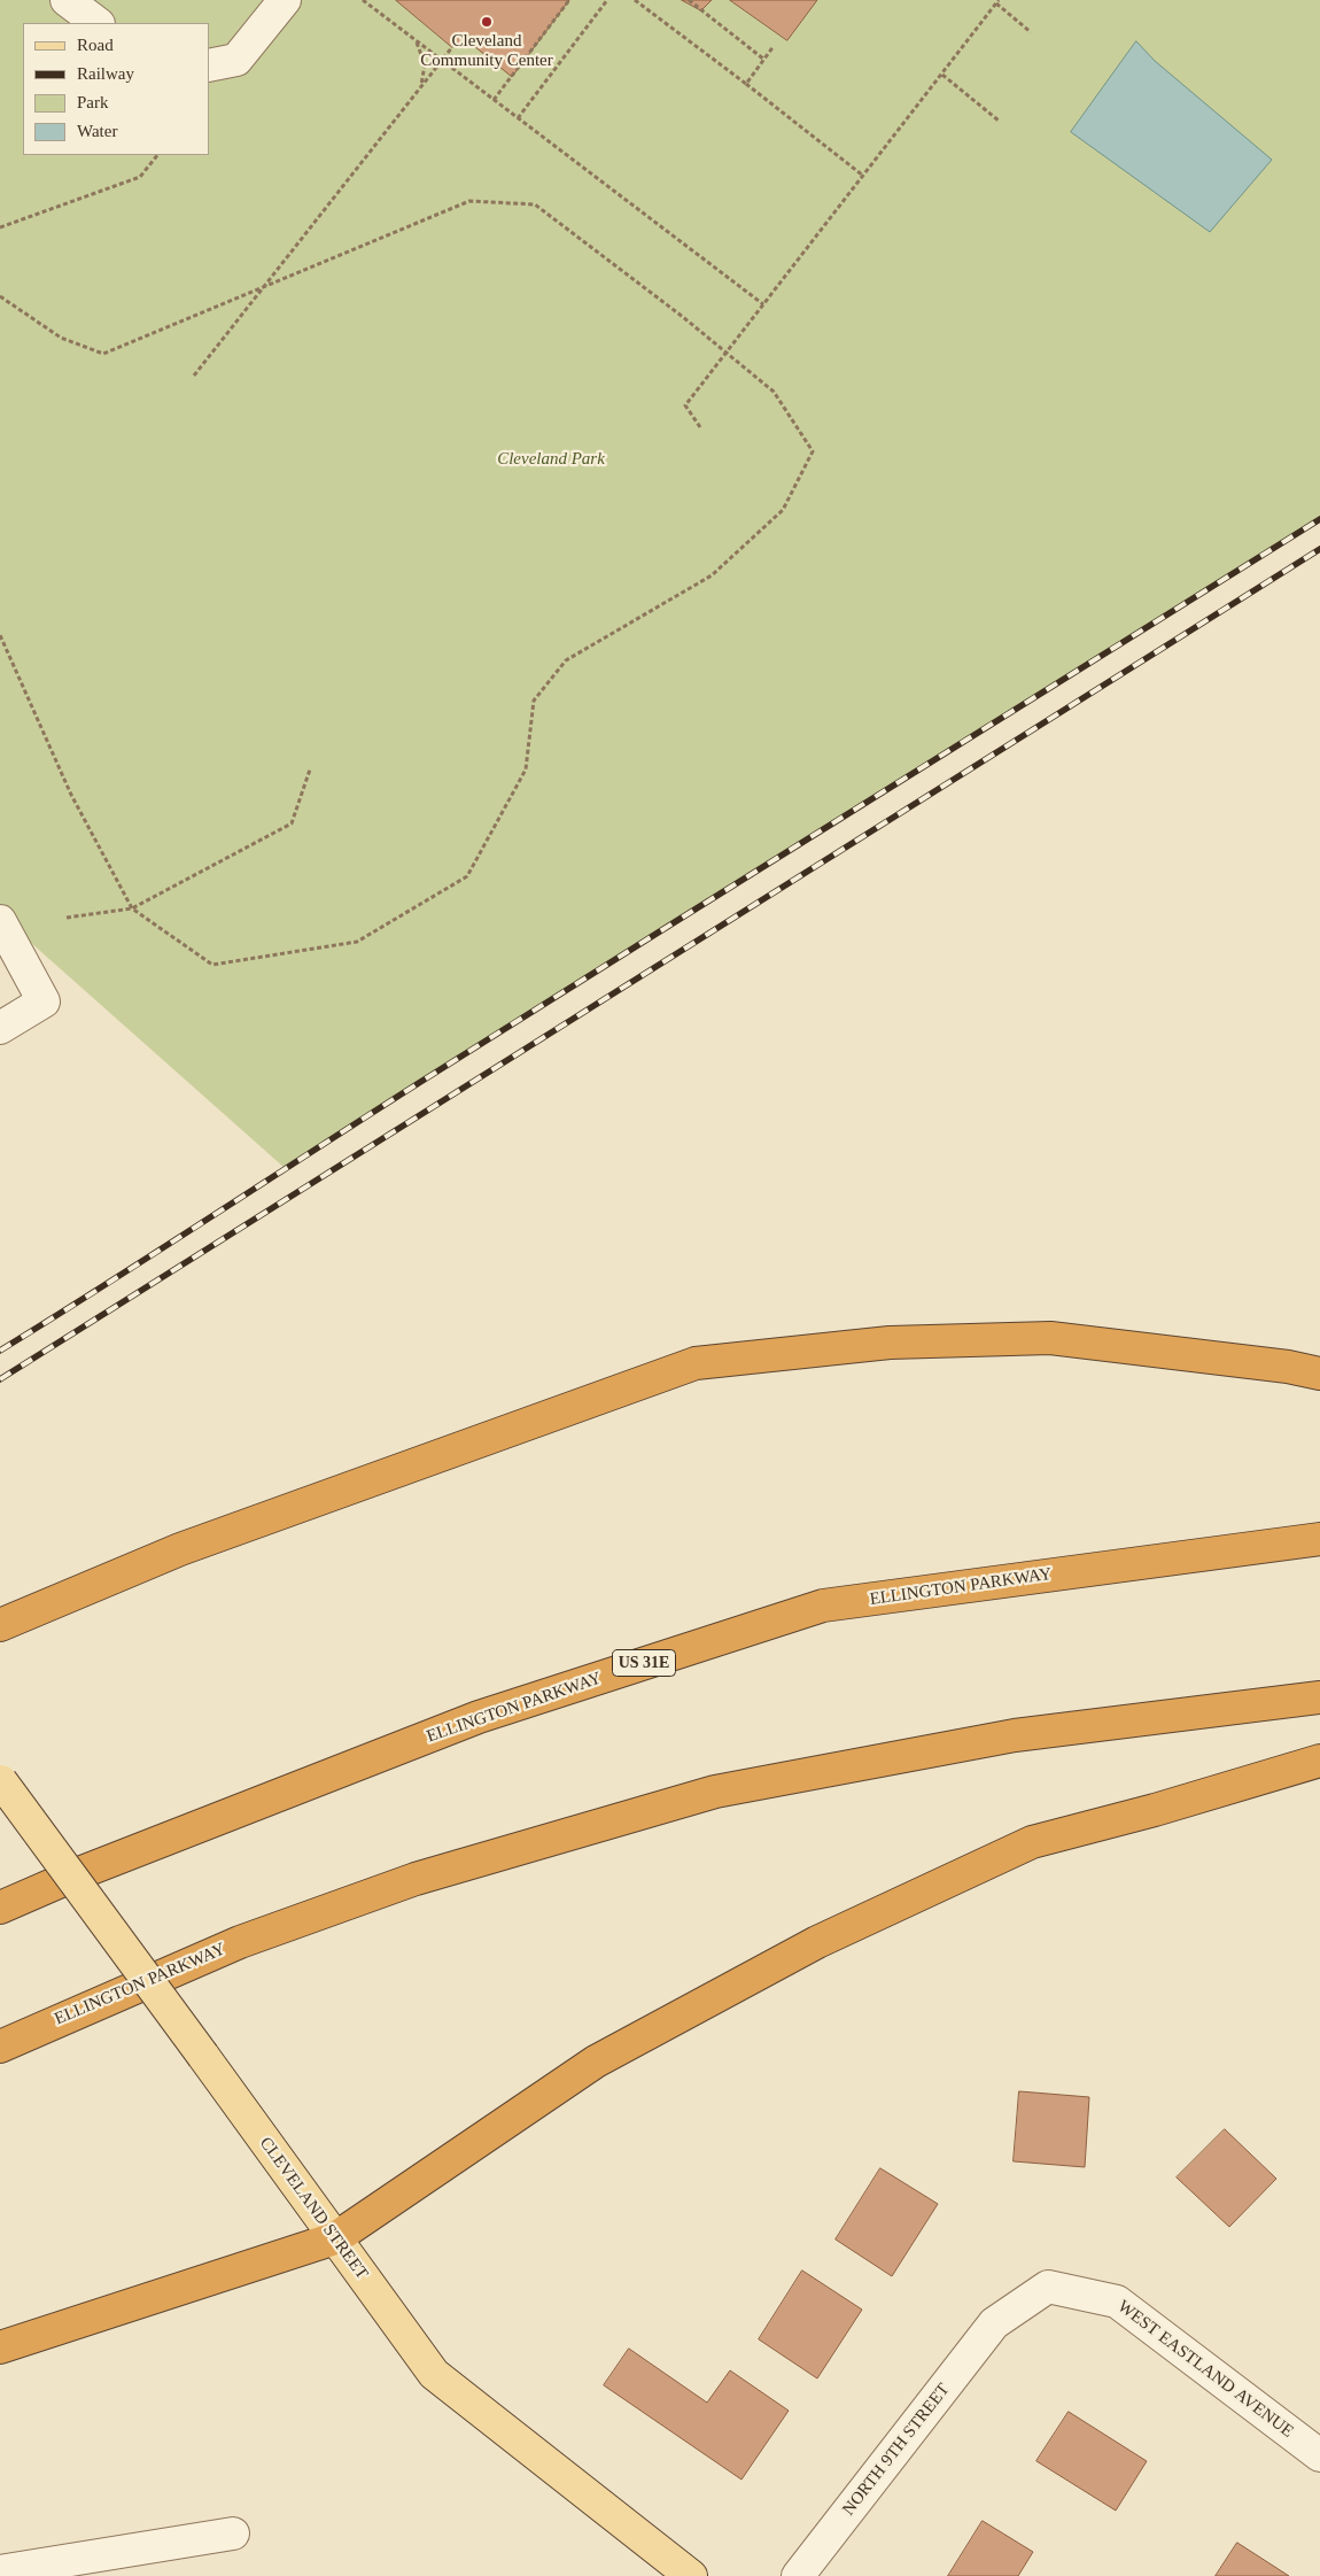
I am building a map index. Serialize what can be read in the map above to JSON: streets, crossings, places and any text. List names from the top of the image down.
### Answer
{
  "streets": {
    "highway": ["ELLINGTON PARKWAY", "US 31E"],
    "main road": ["CLEVELAND STREET"],
    "street": ["WEST EASTLAND AVENUE", "NORTH 9TH STREET"]
  },
  "crossings": [
    ["WEST EASTLAND AVENUE", "NORTH 9TH STREET"]
  ],
  "parks": ["Cleveland Park"],
  "places": ["Cleveland Community Center"],
  "legend": [
    "Road",
    "Railway",
    "Park",
    "Water"
  ]
}
